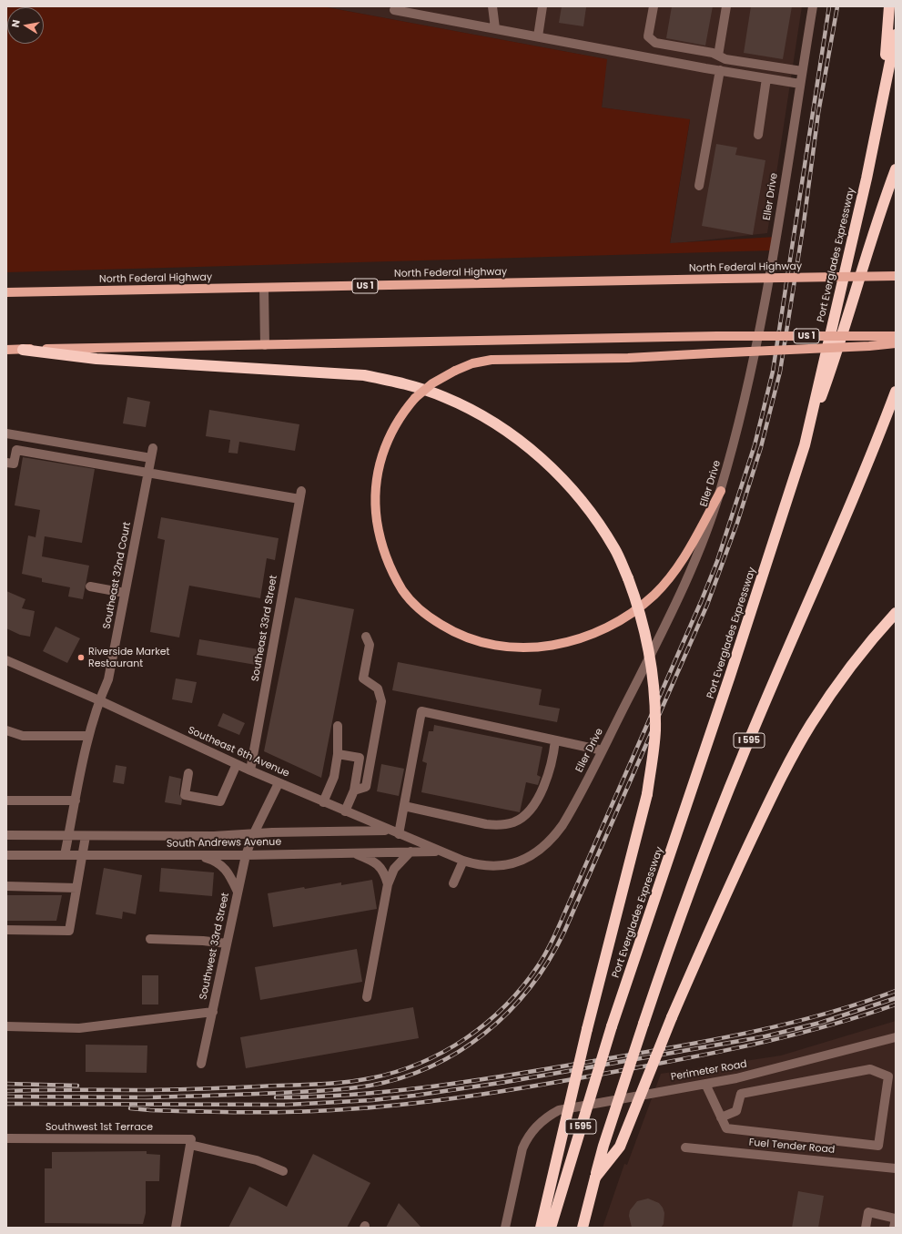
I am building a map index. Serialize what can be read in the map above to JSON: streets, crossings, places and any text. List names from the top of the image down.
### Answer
{
  "streets": {
    "highway": ["Port Everglades Expressway", "I 595"],
    "main road": ["North Federal Highway", "US 1"],
    "street": [
      "Eller Drive",
      "Southeast 32nd Court",
      "Southeast 33rd Street",
      "Southeast 6th Avenue",
      "South Andrews Avenue",
      "Southwest 33rd Street",
      "Perimeter Road",
      "Southwest 1st Terrace",
      "Fuel Tender Road"
    ]
  },
  "crossings": [
    ["Eller Drive", "Southeast 6th Avenue"],
    ["Southeast 32nd Court", "Southeast 33rd Street"],
    ["Southeast 32nd Court", "Southeast 6th Avenue"],
    ["Southeast 32nd Court", "South Andrews Avenue"],
    ["Southeast 33rd Street", "Southeast 6th Avenue"],
    ["Southeast 6th Avenue", "South Andrews Avenue"],
    ["Southeast 6th Avenue", "Southwest 33rd Street"],
    ["South Andrews Avenue", "Southwest 33rd Street"]
  ],
  "places": ["Riverside Market Restaurant"],
  "north": "left"
}
